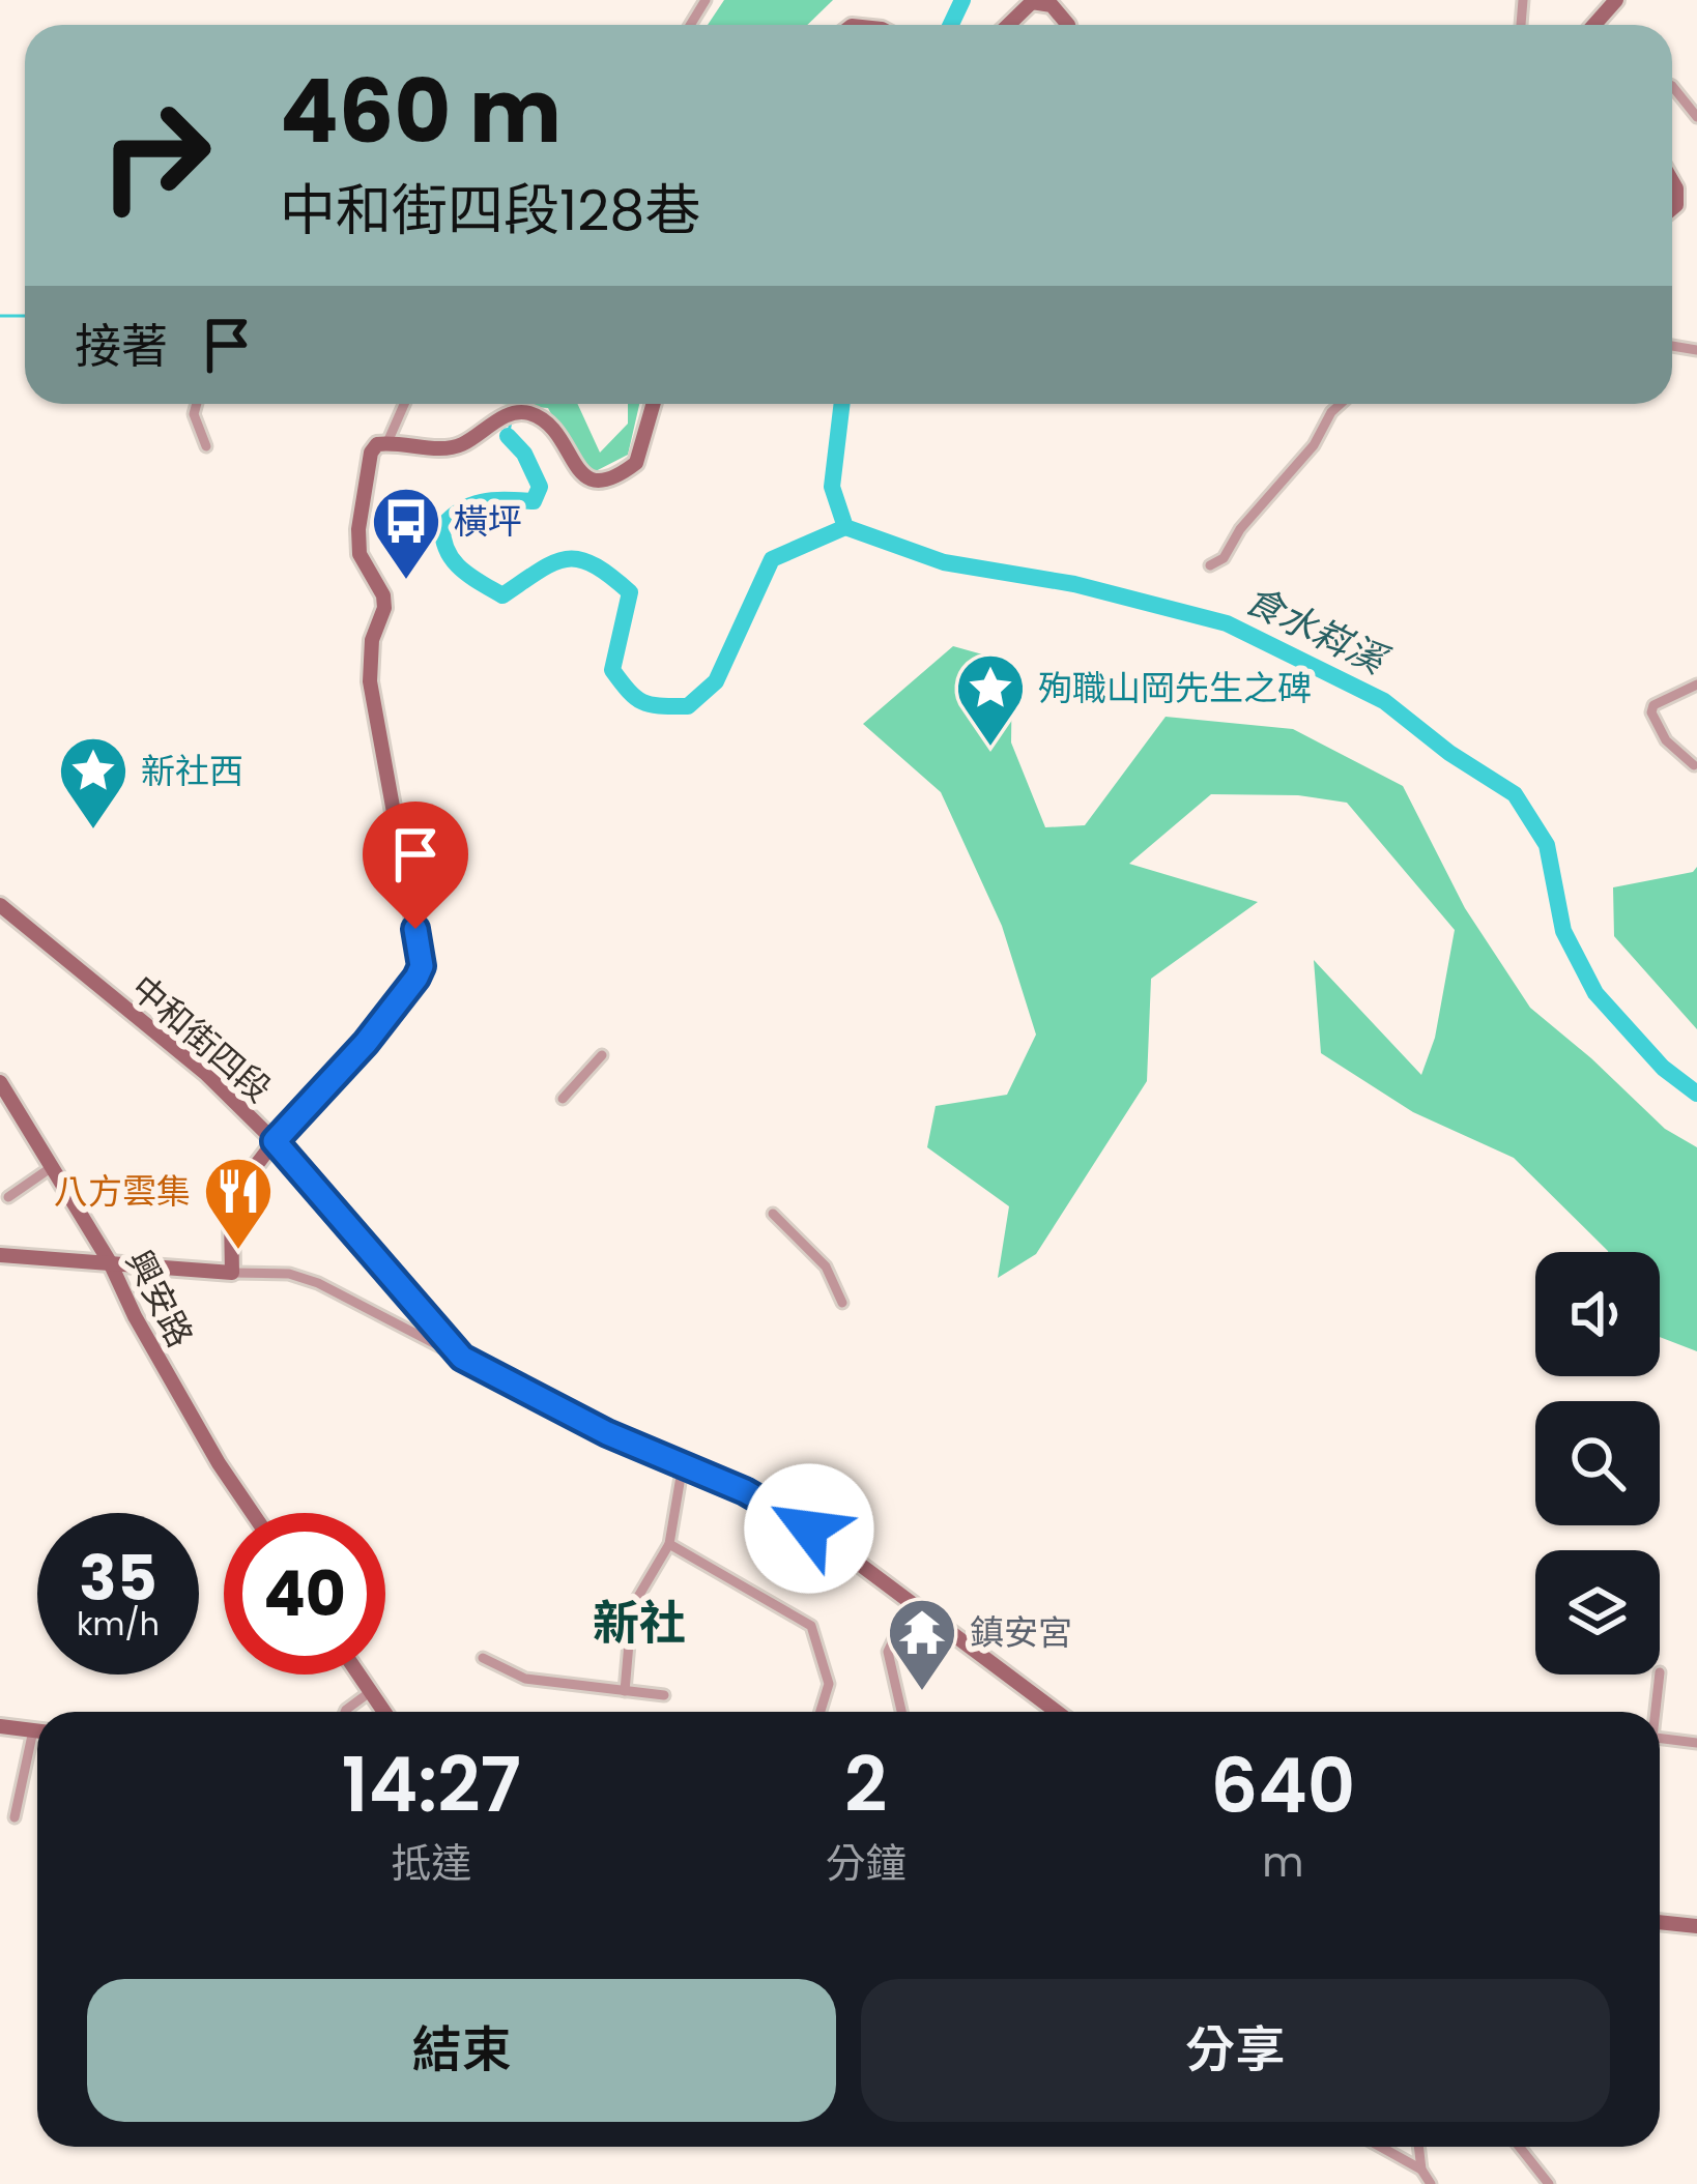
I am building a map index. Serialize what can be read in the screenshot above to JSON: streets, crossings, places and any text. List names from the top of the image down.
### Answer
{
  "streets": {
    "street": ["中和街四段", "興安路"]
  },
  "districts": ["新社"],
  "water": ["食水嵙溪"],
  "places": {
    "bus stop": ["橫坪"],
    "place": ["殉職山岡先生之碑", "新社西"],
    "restaurant": ["八方雲集"],
    "temple": ["鎮安宮"]
  },
  "page": {
    "turn": ["460 m", "中和街四段128巷"],
    "then": "接著",
    "speed": "35 km/h",
    "limit": "40",
    "eta": [
      "14:27",
      "抵達",
      "2",
      "分鐘",
      "640",
      "m"
    ],
    "buttons": ["結束", "分享"]
  }
}
